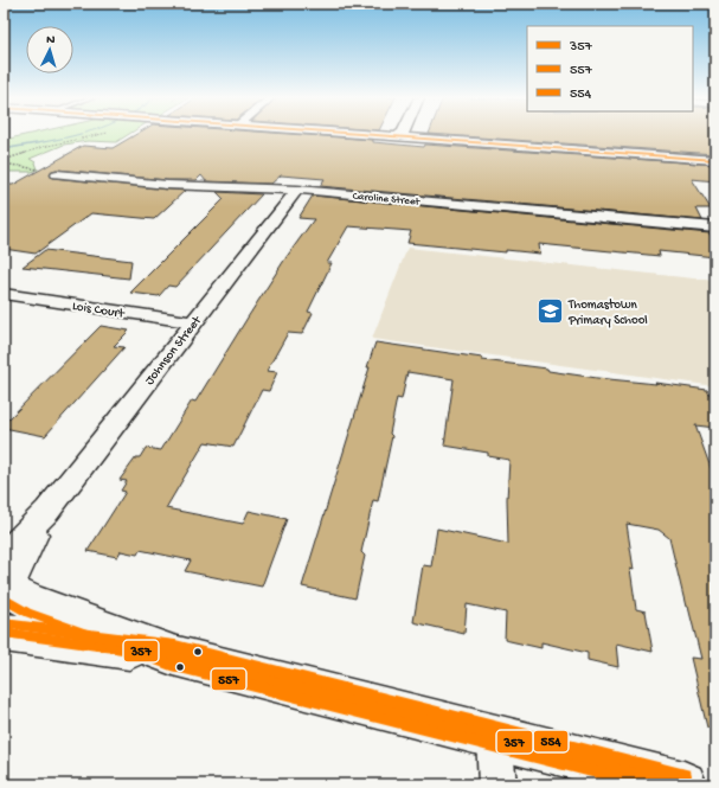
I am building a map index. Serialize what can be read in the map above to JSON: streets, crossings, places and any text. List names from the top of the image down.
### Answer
{
  "streets": {
    "street": ["Caroline Street", "Lois Court", "Johnson Street"]
  },
  "crossings": [
    ["Caroline Street", "Johnson Street"],
    ["Lois Court", "Johnson Street"]
  ],
  "places": {
    "school or university": ["Thomastown Primary School"]
  },
  "lines": ["transit line 357", "transit line 557", "transit line 554"],
  "legend": ["357", "557", "554"],
  "north": "top"
}
